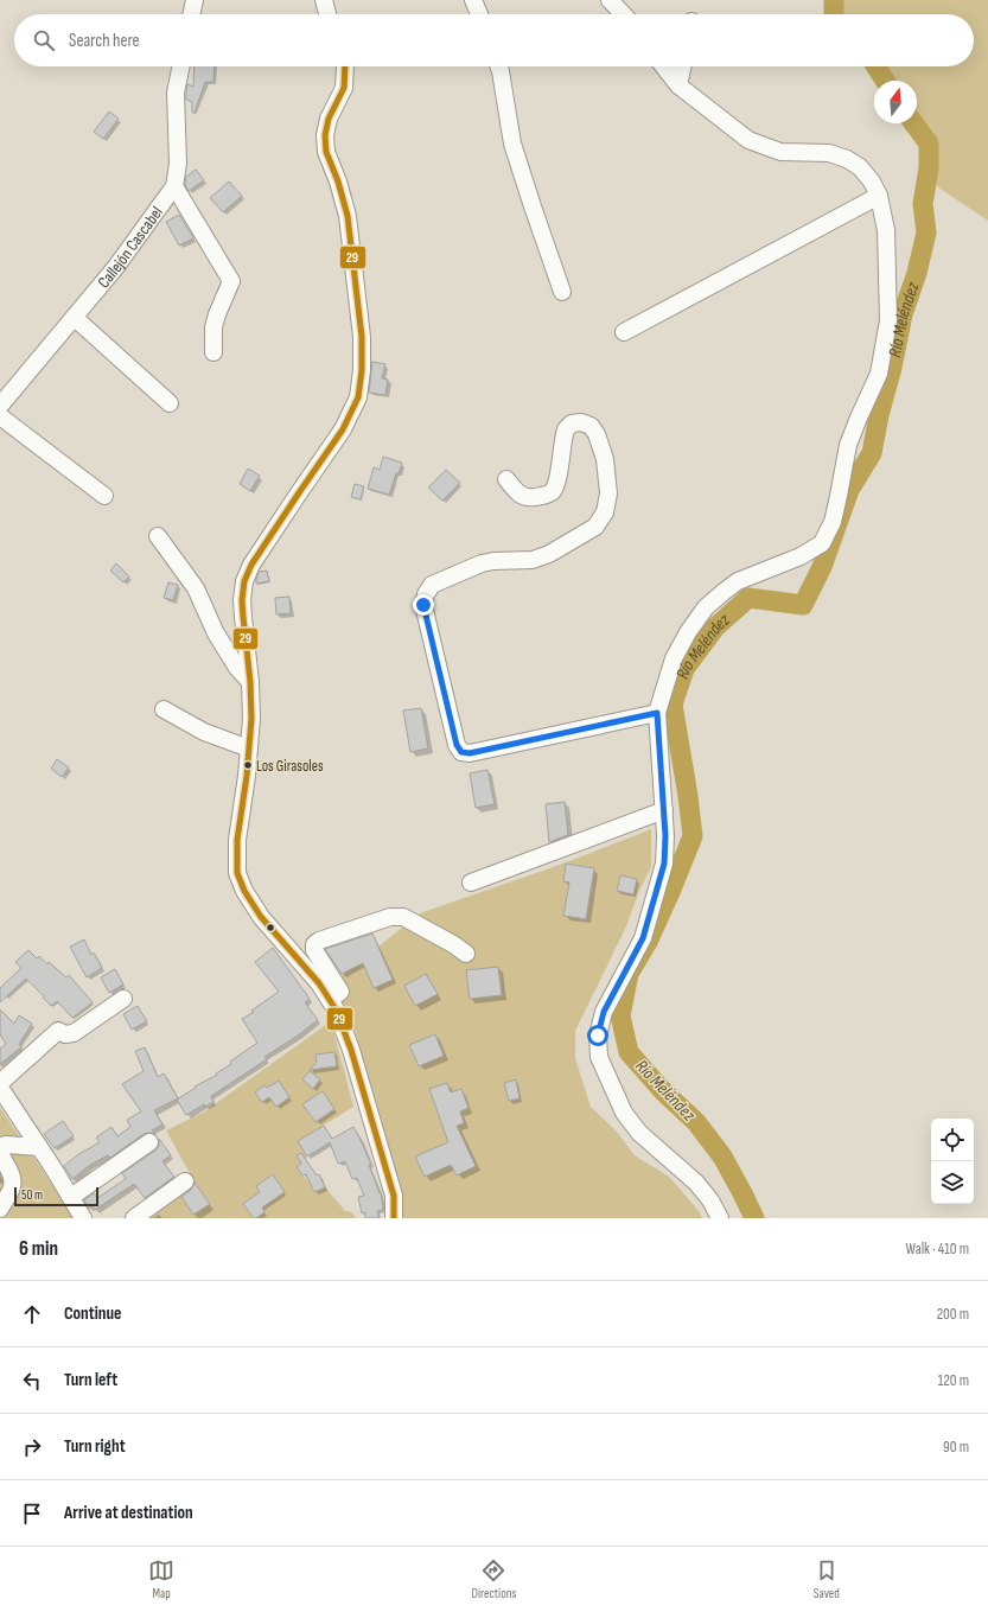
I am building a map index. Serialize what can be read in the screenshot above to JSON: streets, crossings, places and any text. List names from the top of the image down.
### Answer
{
  "streets": {
    "street": ["Callejón Cascabel"]
  },
  "water": ["Río Meléndez"],
  "places": ["Los Girasoles"],
  "lines": ["transit line 29"],
  "scale_bar": "50 m",
  "north": "top",
  "page": {
    "search": "Search here",
    "scale": "50 m",
    "heading": ["6 min", "Walk · 410 m"],
    "list": [
      ["Continue", "200 m"],
      ["Turn left", "120 m"],
      ["Turn right", "90 m"],
      "Arrive at destination"
    ],
    "nav": ["Map", "Directions", "Saved"]
  }
}
